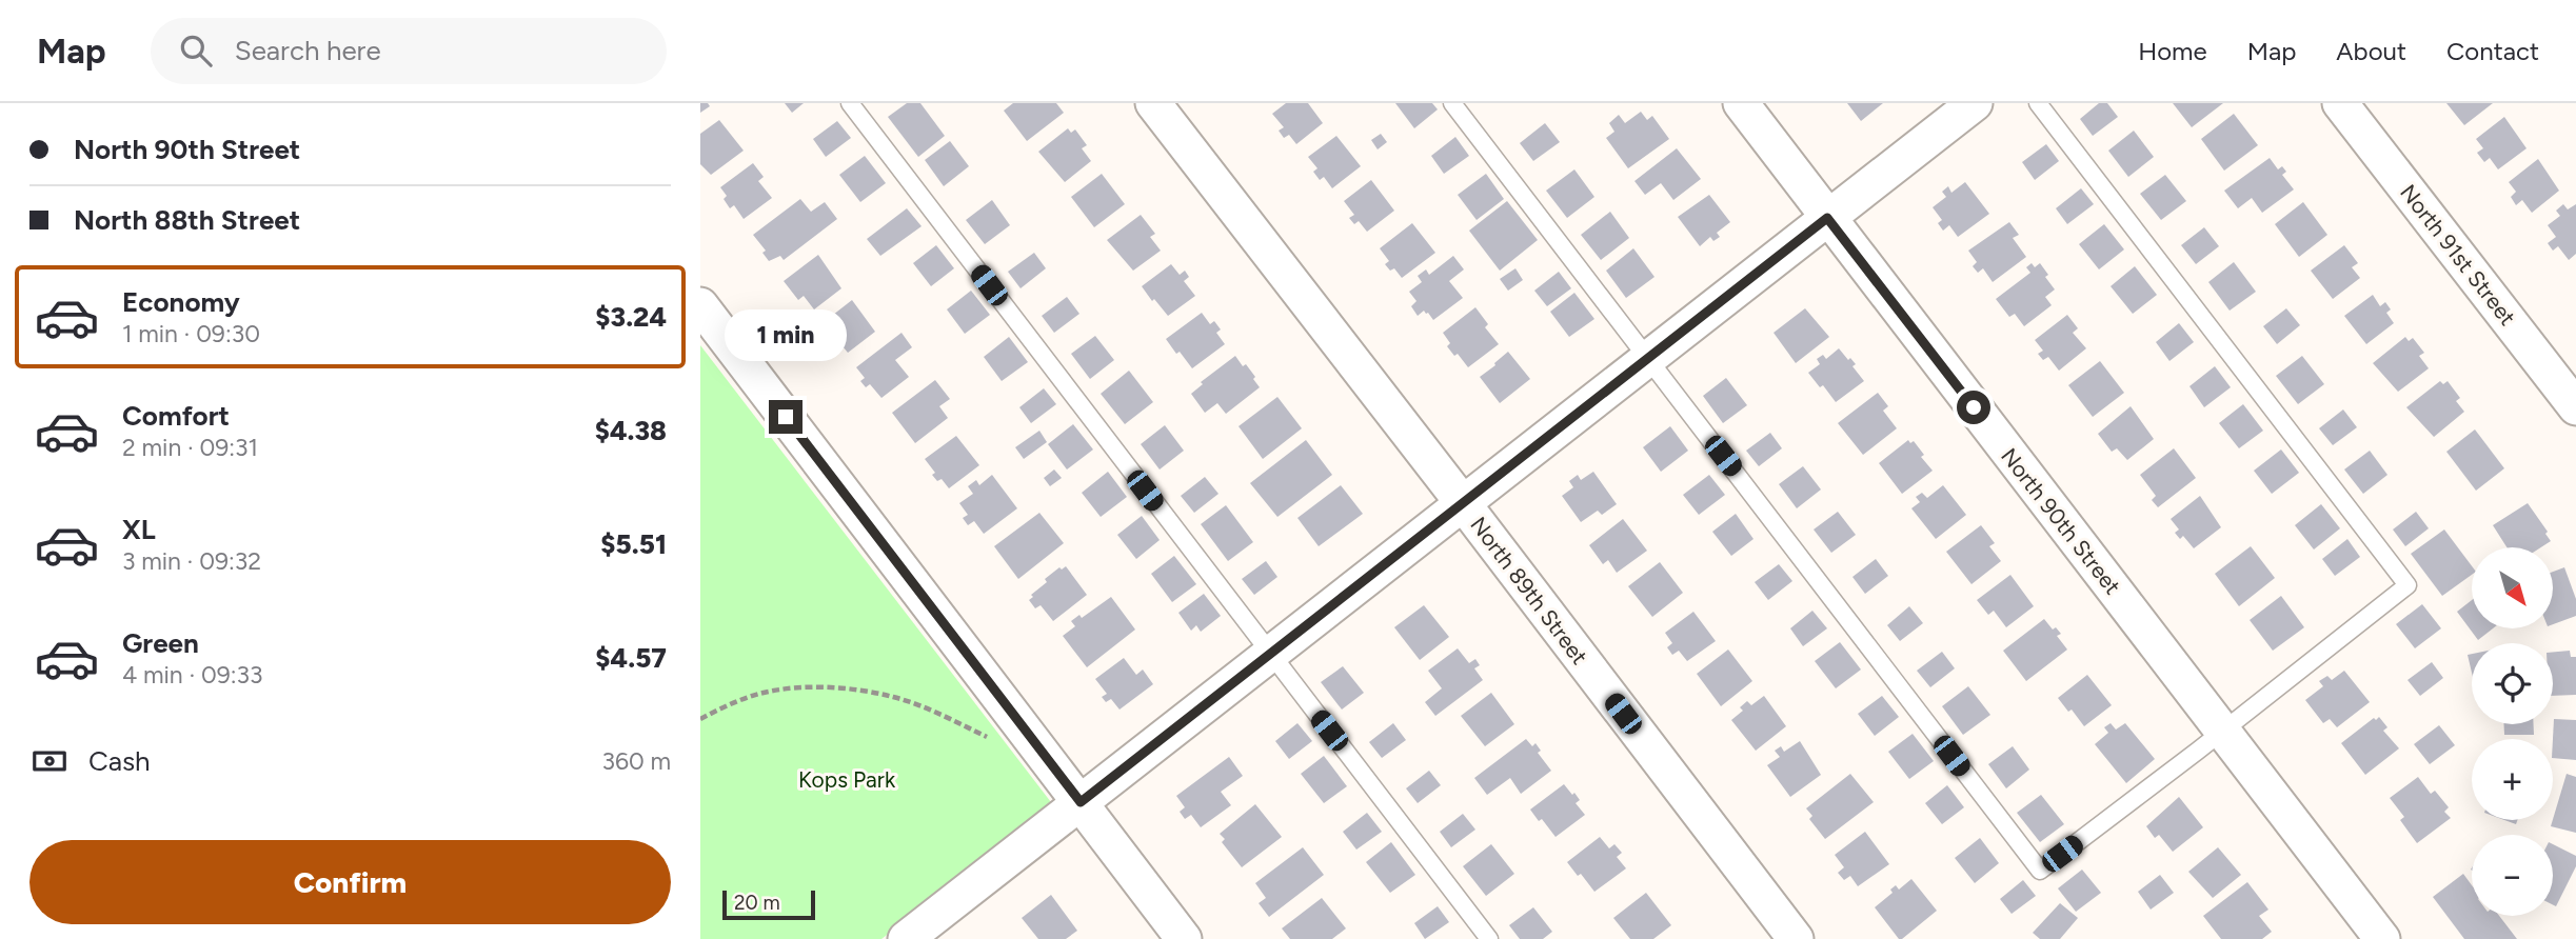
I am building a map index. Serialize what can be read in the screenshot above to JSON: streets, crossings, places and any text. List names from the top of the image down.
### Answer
{
  "streets": {
    "street": ["North 91st Street", "North 90th Street", "North 89th Street"]
  },
  "parks": ["Kops Park"],
  "scale_bar": "20 m",
  "north": "bottom right",
  "page": {
    "header": "Map",
    "search": "Search here",
    "nav": [
      "Home",
      "Map",
      "About",
      "Contact"
    ],
    "banner": ["North 90th Street", "North 88th Street"],
    "list": [
      {
        "name": "Economy",
        "note": "1 min · 09:30",
        "value": "$3.24"
      },
      {
        "name": "Comfort",
        "note": "2 min · 09:31",
        "value": "$4.38"
      },
      {
        "name": "XL",
        "note": "3 min · 09:32",
        "value": "$5.51"
      },
      {
        "name": "Green",
        "note": "4 min · 09:33",
        "value": "$4.57"
      }
    ],
    "bubble": "1 min",
    "map_buttons": ["+", "−"],
    "pay": ["Cash", "360 m"],
    "buttons": "Confirm",
    "scale": "20 m"
  }
}
